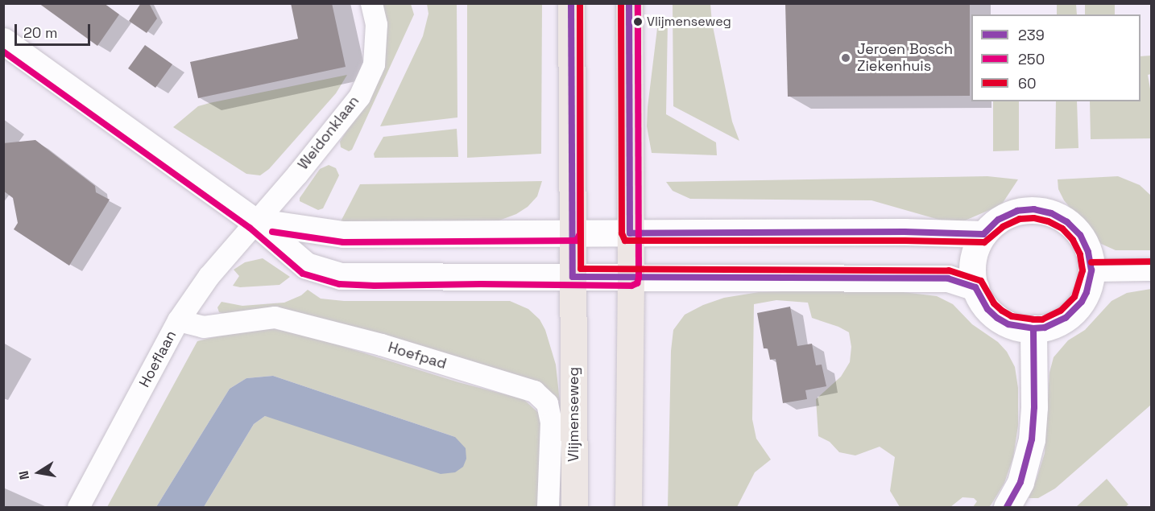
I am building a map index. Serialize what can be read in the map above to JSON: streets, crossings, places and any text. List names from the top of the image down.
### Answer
{
  "streets": {
    "main road": ["Vlijmenseweg"],
    "street": ["Weidonklaan", "Hoefpad", "Hoeflaan"]
  },
  "crossings": [
    ["Weidonklaan", "Hoeflaan"],
    ["Hoefpad", "Hoeflaan"]
  ],
  "places": ["Vlijmenseweg", "Jeroen Bosch Ziekenhuis"],
  "lines": ["transit line 239", "transit line 250", "transit line 60"],
  "legend": ["239", "250", "60"],
  "scale_bar": "20 m",
  "north": "left"
}
